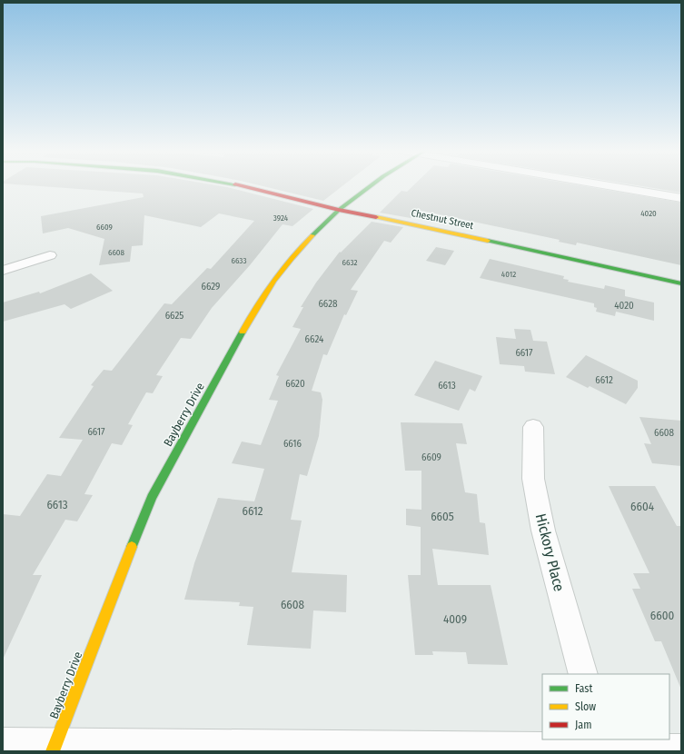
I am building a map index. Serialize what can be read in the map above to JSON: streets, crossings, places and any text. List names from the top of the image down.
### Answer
{
  "streets": {
    "street": ["Chestnut Street", "Bayberry Drive", "Hickory Place"]
  },
  "crossings": [
    ["Chestnut Street", "Bayberry Drive"]
  ],
  "house_numbers": [
    "4020",
    "3924",
    "6609",
    "6608",
    "6633",
    "6632",
    "4012",
    "6629",
    "6628",
    "4020",
    "6625",
    "6624",
    "6617",
    "6612",
    "6620",
    "6613",
    "6617",
    "6608",
    "6616",
    "6609",
    "6613",
    "6604",
    "6612",
    "6605",
    "6608",
    "6600",
    "4009"
  ],
  "legend": ["Fast", "Slow", "Jam"]
}
